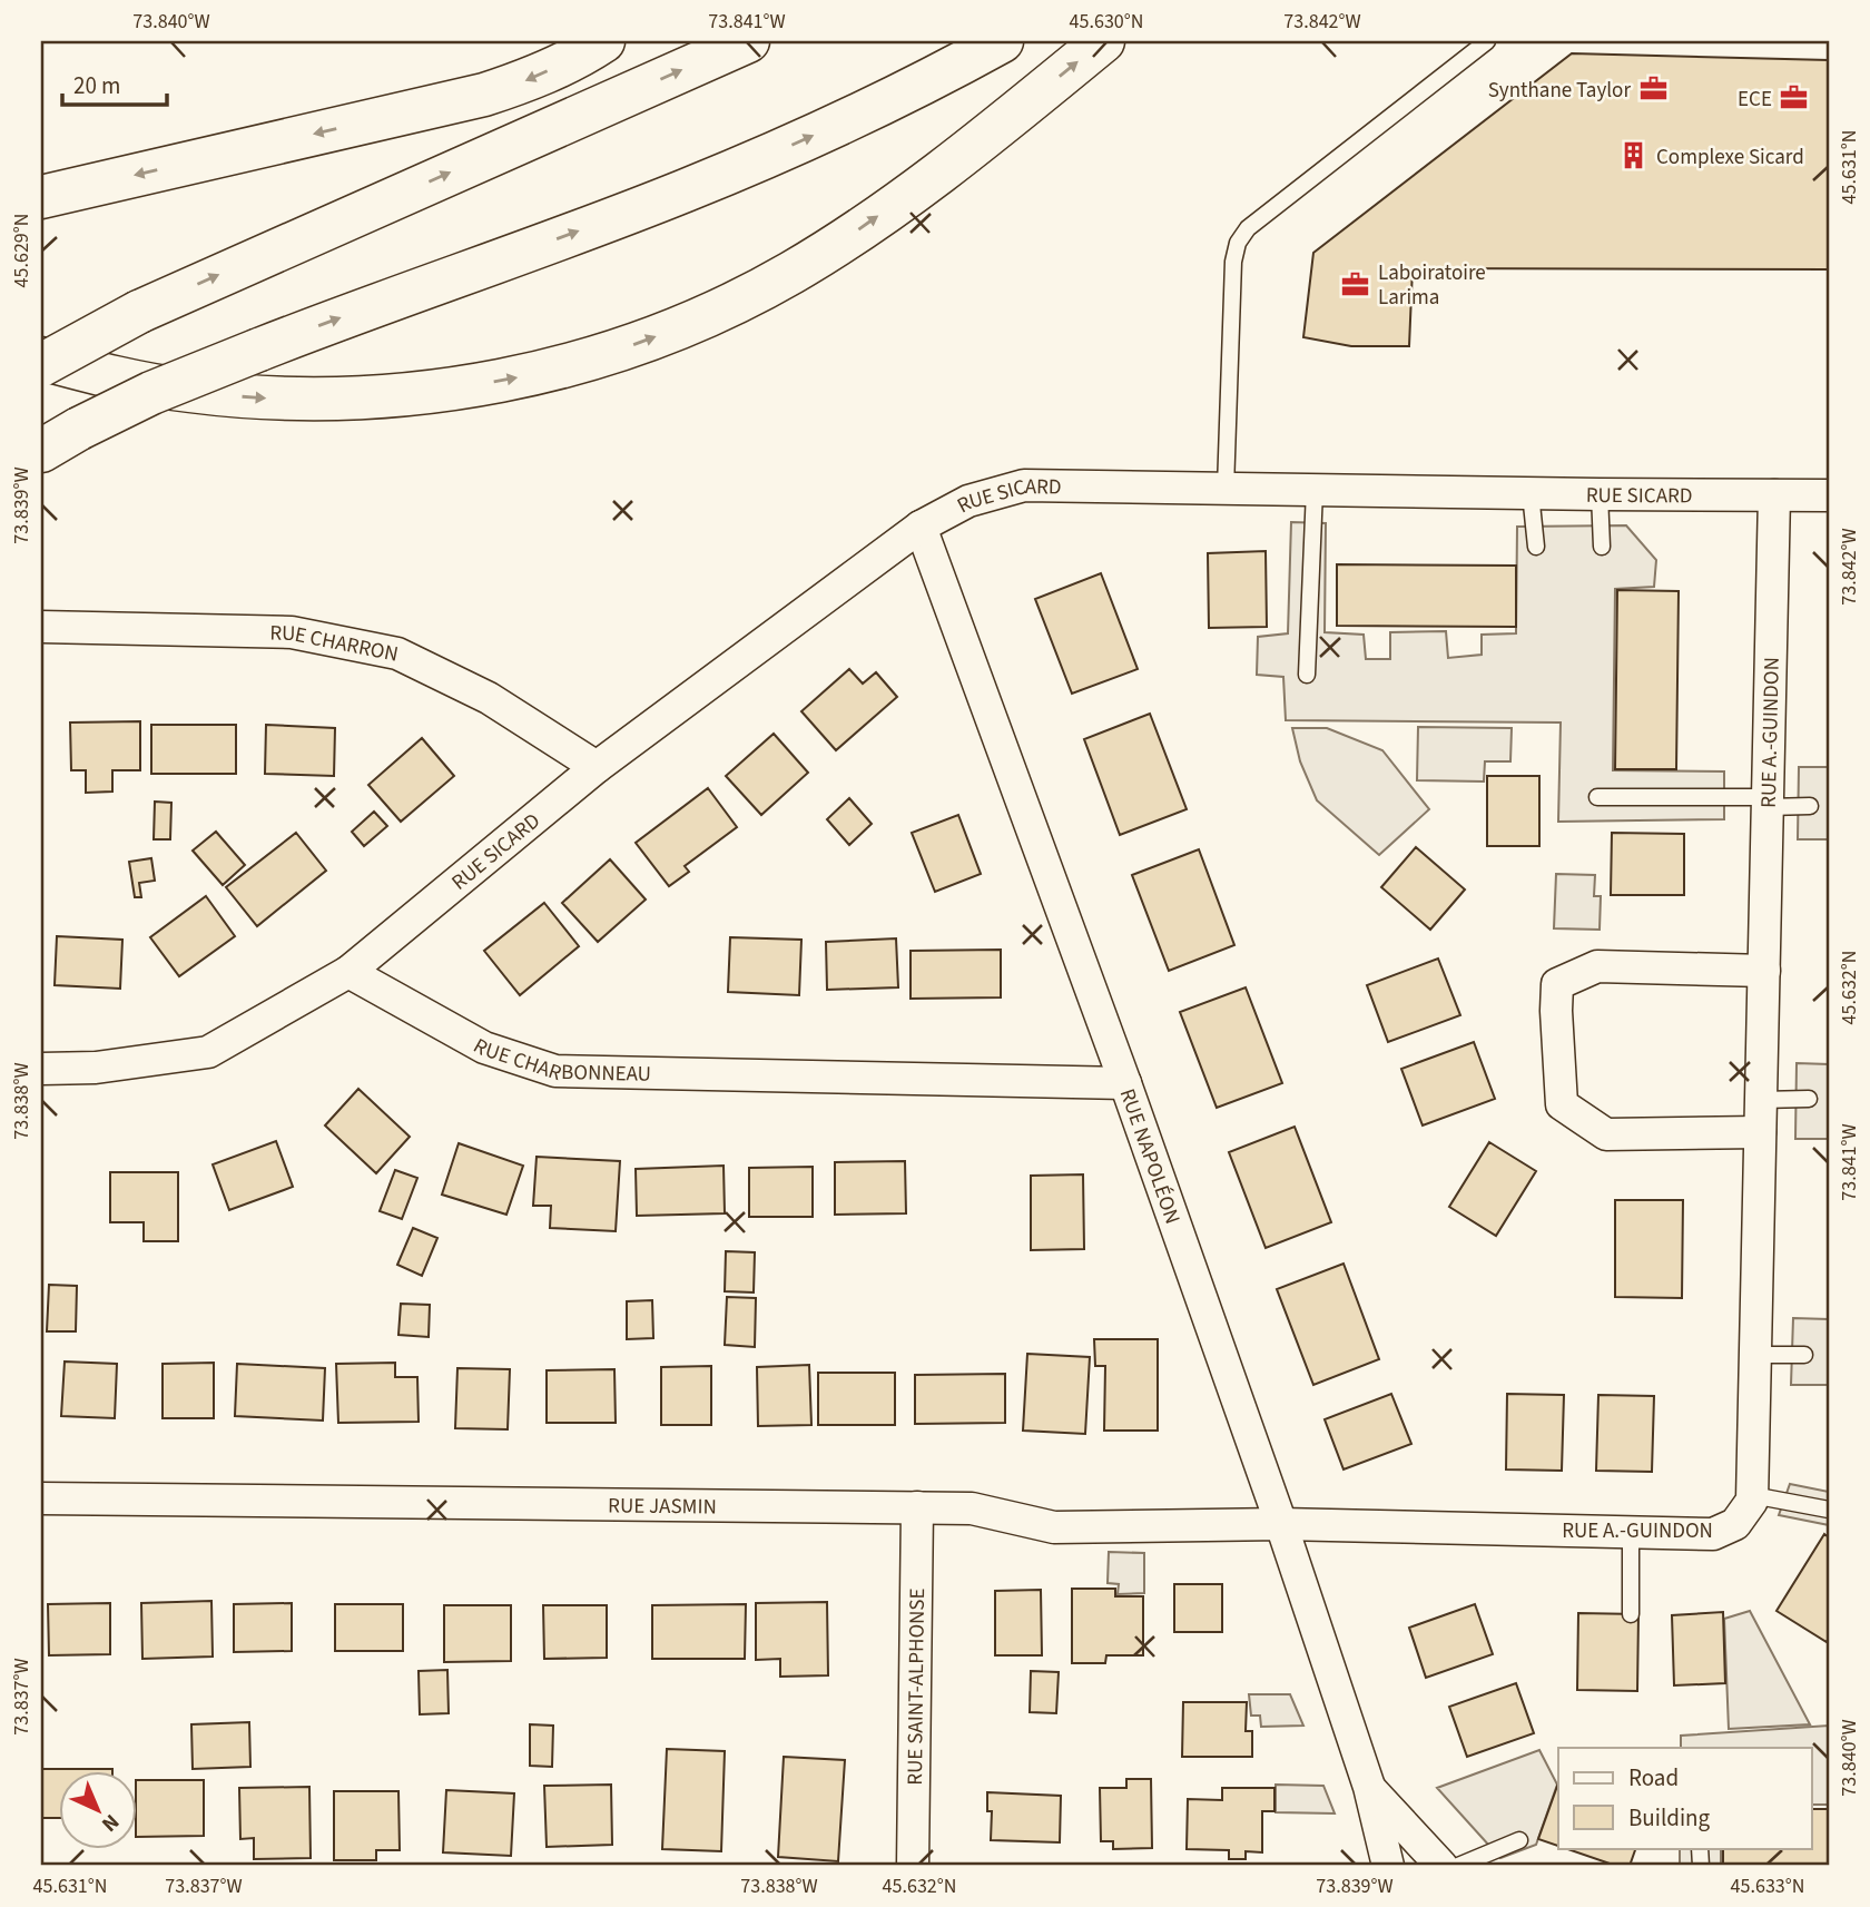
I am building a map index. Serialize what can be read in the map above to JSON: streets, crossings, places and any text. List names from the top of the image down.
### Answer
{
  "streets": {
    "street": [
      "RUE SICARD",
      "RUE CHARRON",
      "RUE A.-GUINDON",
      "RUE CHARBONNEAU",
      "RUE NAPOLÉON",
      "RUE JASMIN",
      "RUE SAINT-ALPHONSE"
    ]
  },
  "crossings": [
    ["RUE SICARD", "RUE CHARRON"],
    ["RUE SICARD", "RUE A.-GUINDON"],
    ["RUE SICARD", "RUE CHARBONNEAU"],
    ["RUE SICARD", "RUE NAPOLÉON"],
    ["RUE A.-GUINDON", "RUE NAPOLÉON"],
    ["RUE A.-GUINDON", "RUE JASMIN"],
    ["RUE CHARBONNEAU", "RUE NAPOLÉON"],
    ["RUE NAPOLÉON", "RUE JASMIN"],
    ["RUE JASMIN", "RUE SAINT-ALPHONSE"]
  ],
  "places": {
    "office": ["Synthane Taylor", "ECE", "Laboiratoire Larima"],
    "building": ["Complexe Sicard"]
  },
  "legend": ["Road", "Building"],
  "scale_bar": "20 m",
  "north": "bottom right",
  "coordinates": [
    "73.840°W",
    "73.841°W",
    "45.630°N",
    "73.842°W",
    "45.631°N",
    "45.629°N",
    "73.839°W",
    "45.632°N",
    "73.838°W",
    "73.837°W",
    "45.633°N"
  ]
}
